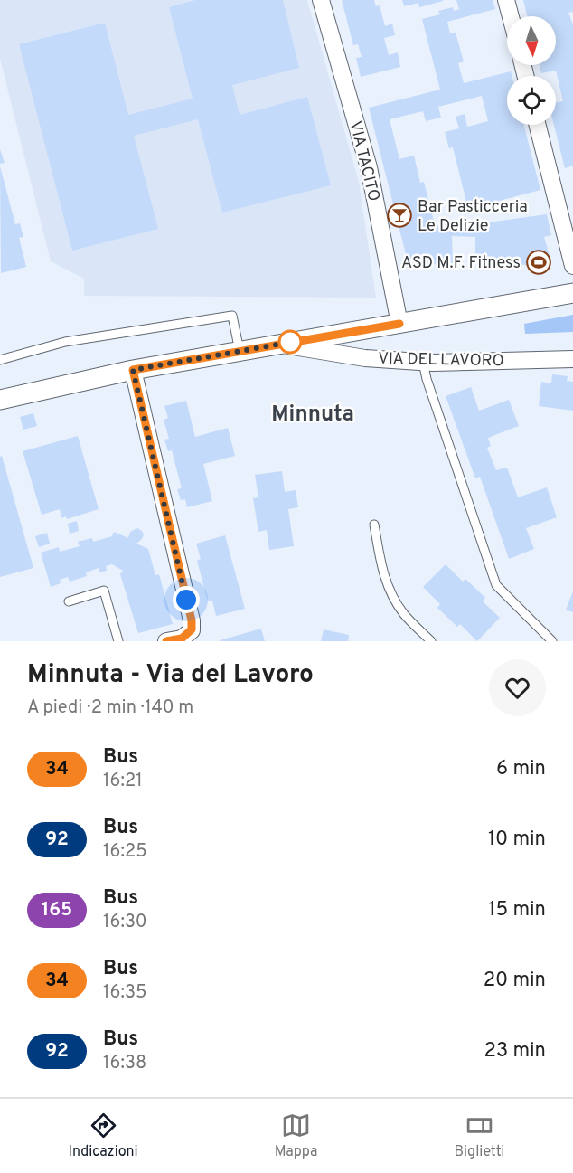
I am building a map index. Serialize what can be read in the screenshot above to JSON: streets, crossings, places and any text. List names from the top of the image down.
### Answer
{
  "streets": {
    "street": ["VIA TACITO", "VIA DEL LAVORO"]
  },
  "crossings": [
    ["VIA TACITO", "VIA DEL LAVORO"]
  ],
  "districts": ["Minnuta"],
  "places": {
    "bar": ["Bar Pasticceria Le Delizie"],
    "sports": ["ASD M.F. Fitness"]
  },
  "lines": ["bus line 34"],
  "north": "bottom",
  "page": {
    "heading": ["Minnuta - Via del Lavoro", "A piedi · 2 min · 140 m"],
    "list": [
      {
        "mark": "34",
        "name": "Bus",
        "note": "16:21",
        "value": "6 min"
      },
      {
        "mark": "92",
        "name": "Bus",
        "note": "16:25",
        "value": "10 min"
      },
      {
        "mark": "165",
        "name": "Bus",
        "note": "16:30",
        "value": "15 min"
      },
      {
        "mark": "34",
        "name": "Bus",
        "note": "16:35",
        "value": "20 min"
      },
      {
        "mark": "92",
        "name": "Bus",
        "note": "16:38",
        "value": "23 min"
      }
    ],
    "tabs": ["Indicazioni", "Mappa", "Biglietti"]
  }
}
